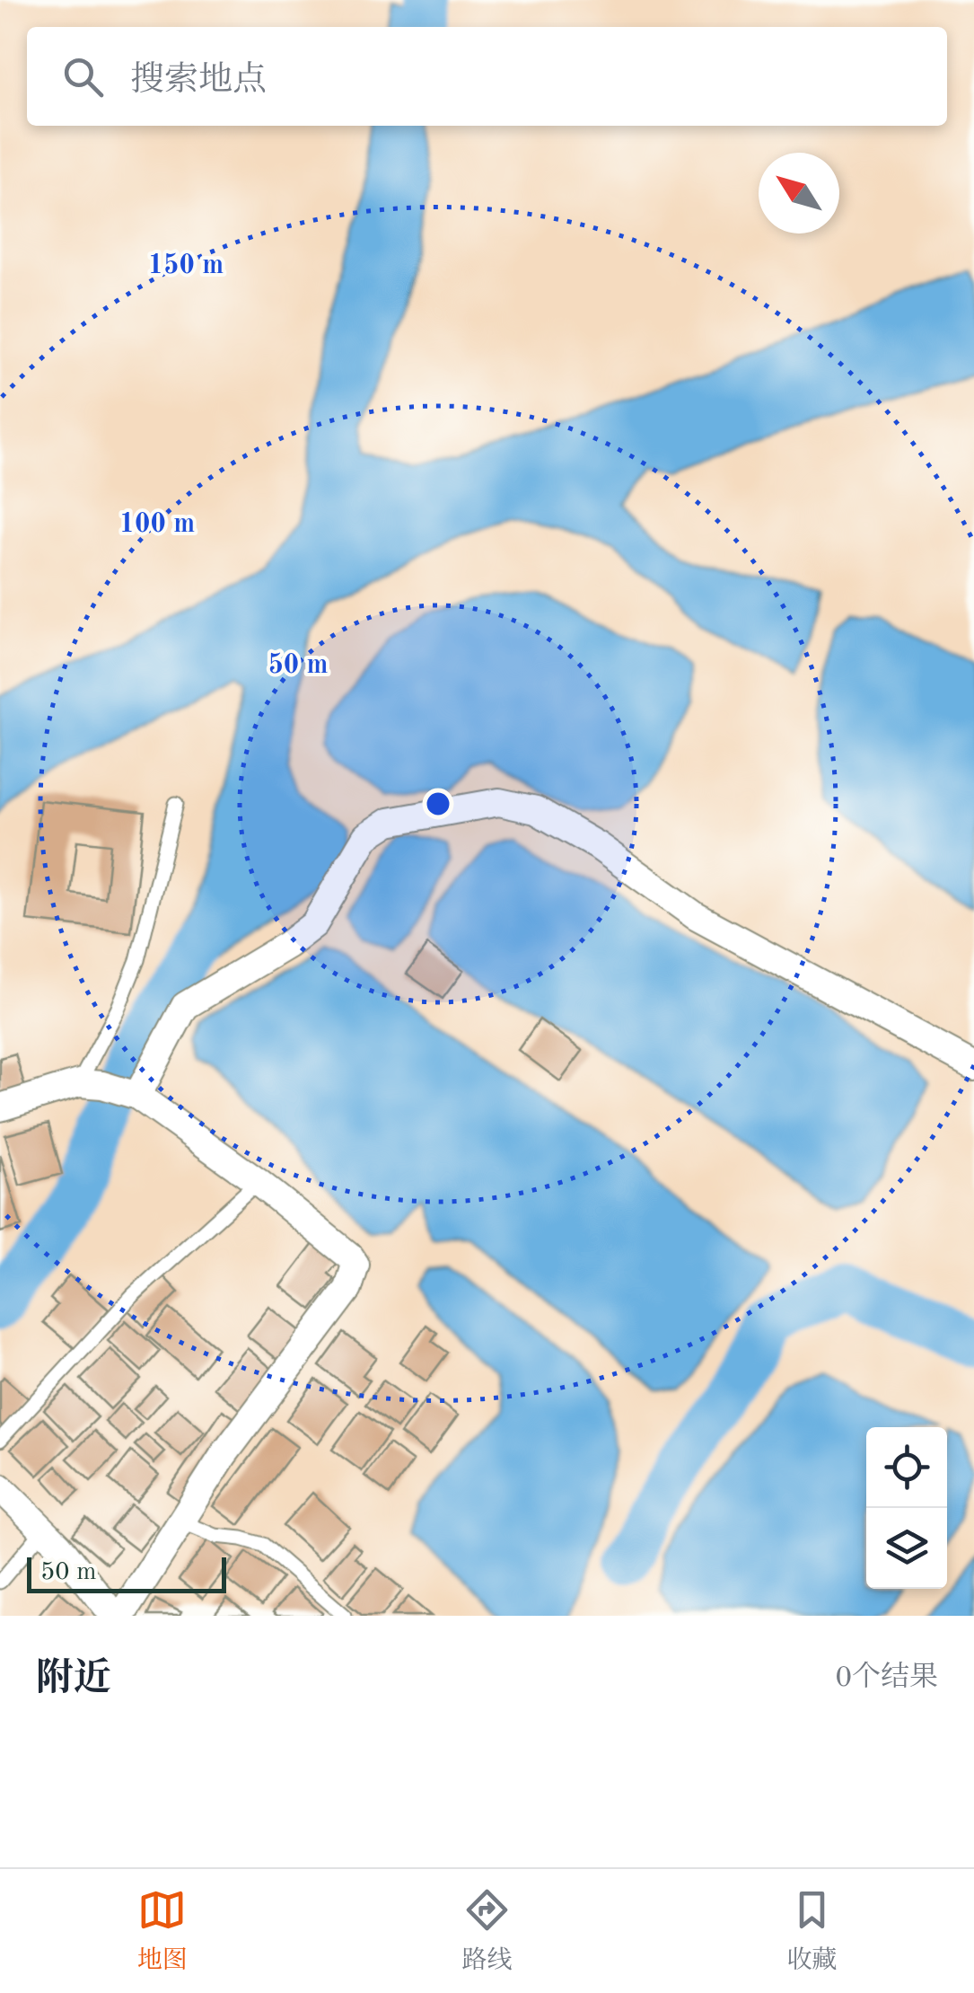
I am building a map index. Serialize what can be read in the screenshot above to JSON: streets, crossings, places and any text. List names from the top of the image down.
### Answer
{
  "scale_bar": "50 m",
  "north": "top left",
  "page": {
    "search": "搜索地点",
    "scale": "50 m",
    "heading": ["附近", "0个结果"],
    "nav": ["地图", "路线", "收藏"]
  },
  "rings": ["150 m", "100 m", "50 m"]
}
